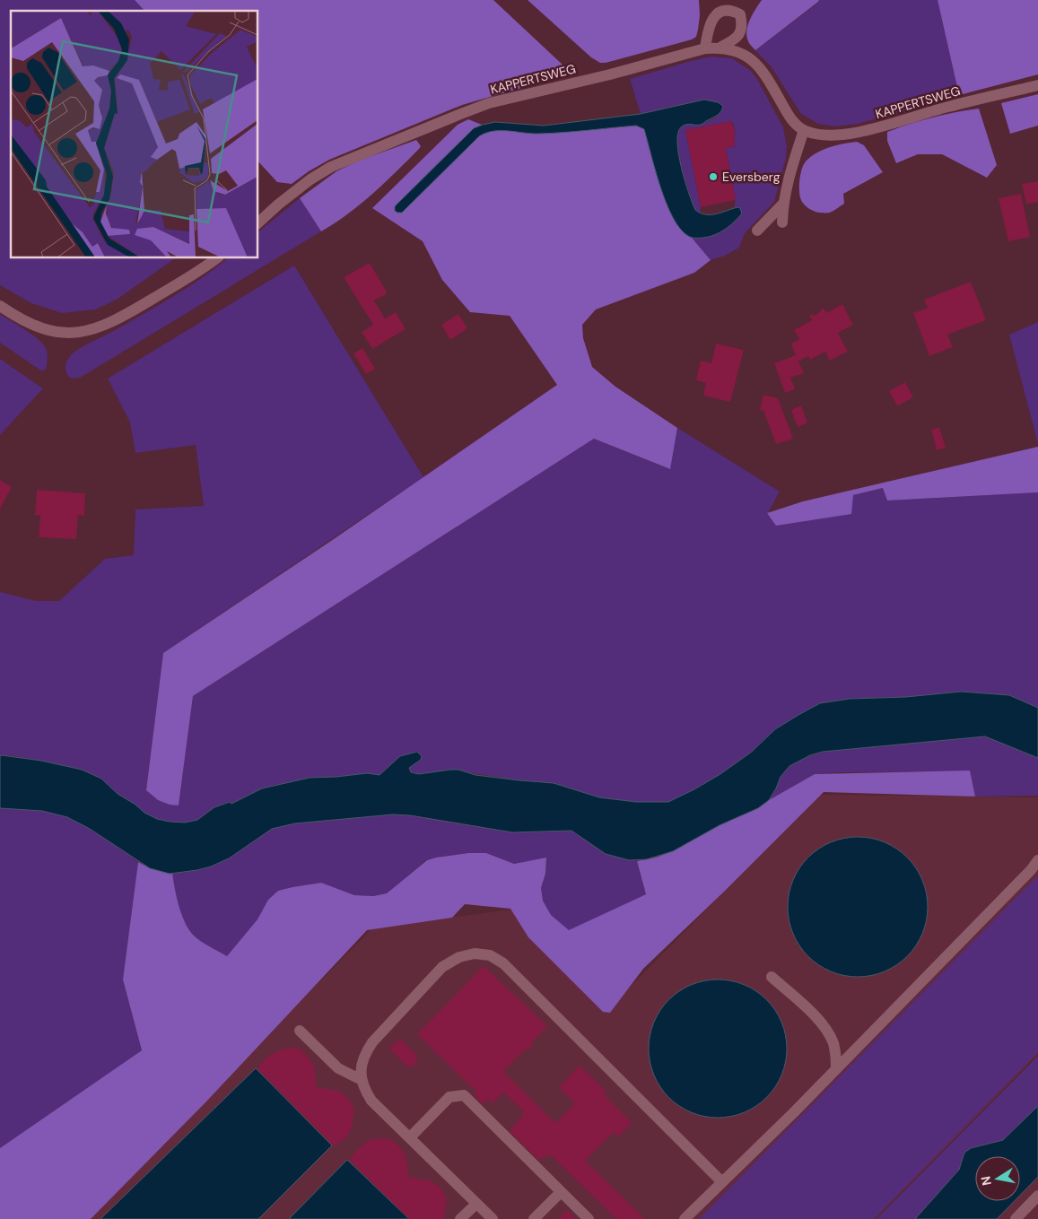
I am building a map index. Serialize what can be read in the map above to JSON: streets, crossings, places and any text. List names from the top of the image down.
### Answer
{
  "streets": {
    "street": ["KAPPERTSWEG"]
  },
  "places": ["Eversberg"],
  "north": "left"
}
